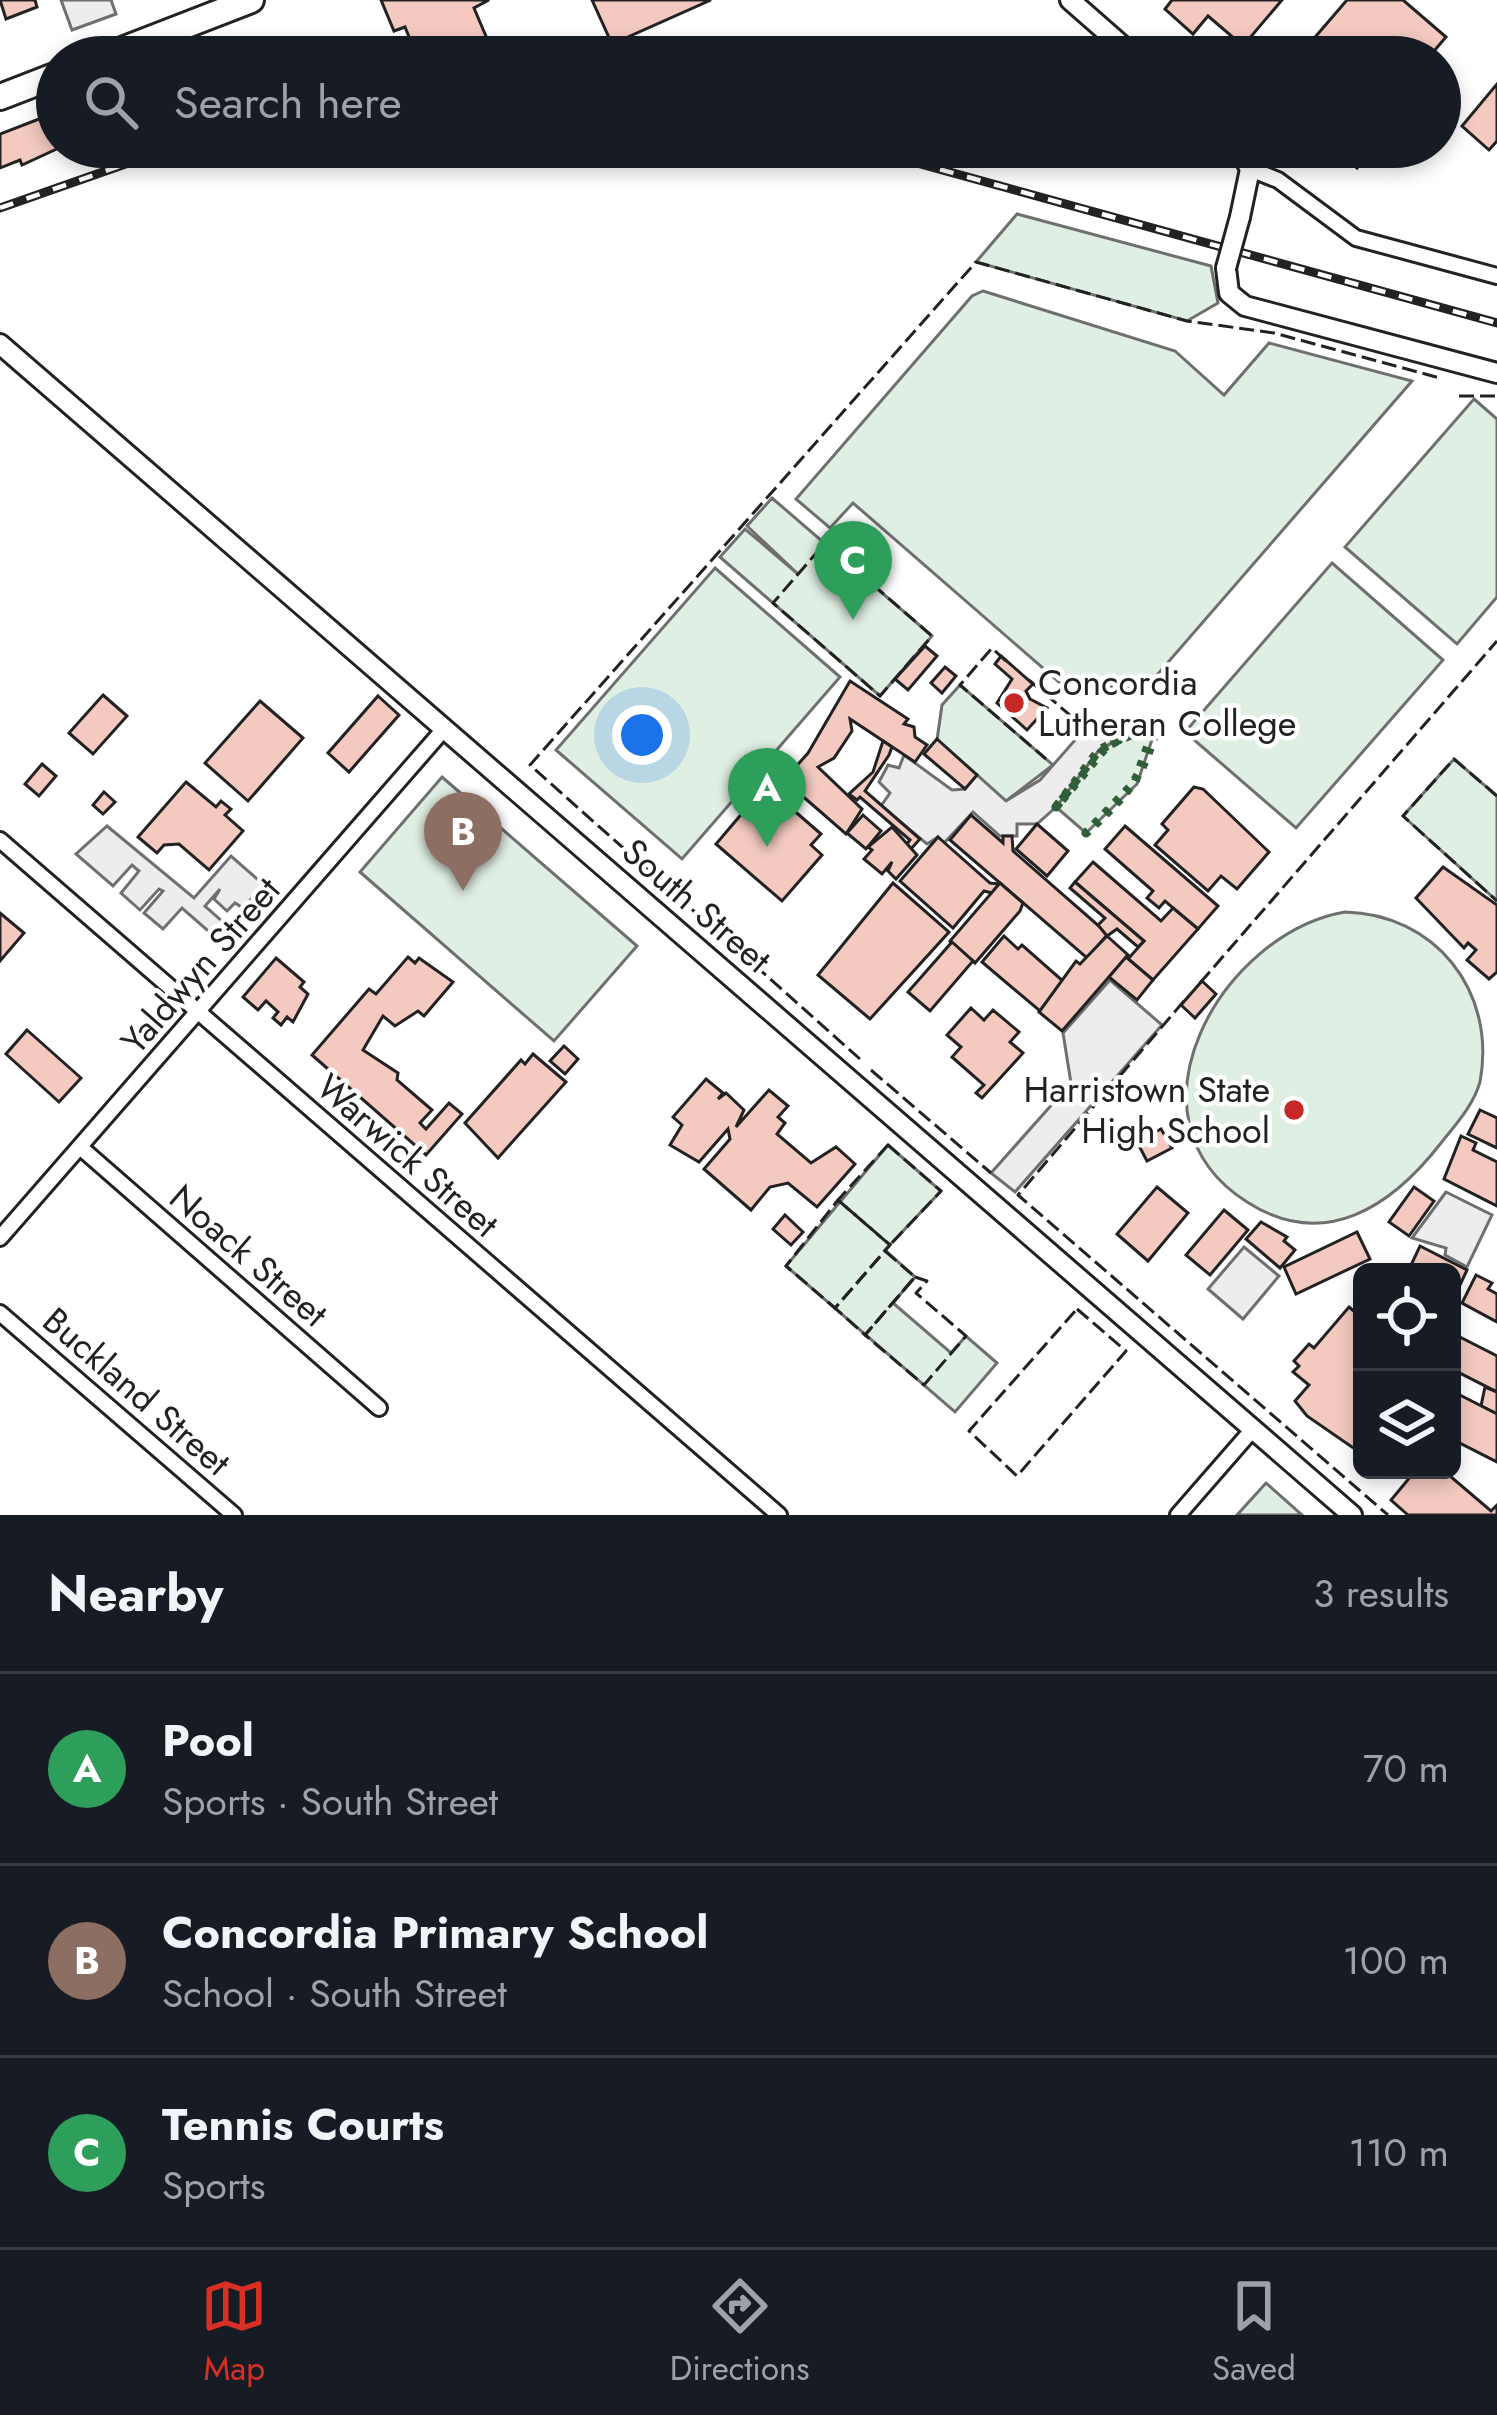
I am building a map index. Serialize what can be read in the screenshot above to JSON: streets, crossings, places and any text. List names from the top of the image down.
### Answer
{
  "streets": {
    "street": [
      "South Street",
      "Yaldwyn Street",
      "Warwick Street",
      "Noack Street",
      "Buckland Street"
    ]
  },
  "crossings": [
    ["South Street", "Yaldwyn Street"],
    ["Yaldwyn Street", "Warwick Street"],
    ["Yaldwyn Street", "Noack Street"]
  ],
  "places": ["Concordia Lutheran College", "Harristown State High School"],
  "page": {
    "search": "Search here",
    "pins": ["C", "A", "B"],
    "heading": ["Nearby", "3 results"],
    "list": [
      {
        "mark": "A",
        "name": "Pool",
        "note": "Sports · South Street",
        "value": "70 m"
      },
      {
        "mark": "B",
        "name": "Concordia Primary School",
        "note": "School · South Street",
        "value": "100 m"
      },
      {
        "mark": "C",
        "name": "Tennis Courts",
        "note": "Sports",
        "value": "110 m"
      }
    ],
    "nav": ["Map", "Directions", "Saved"]
  }
}
